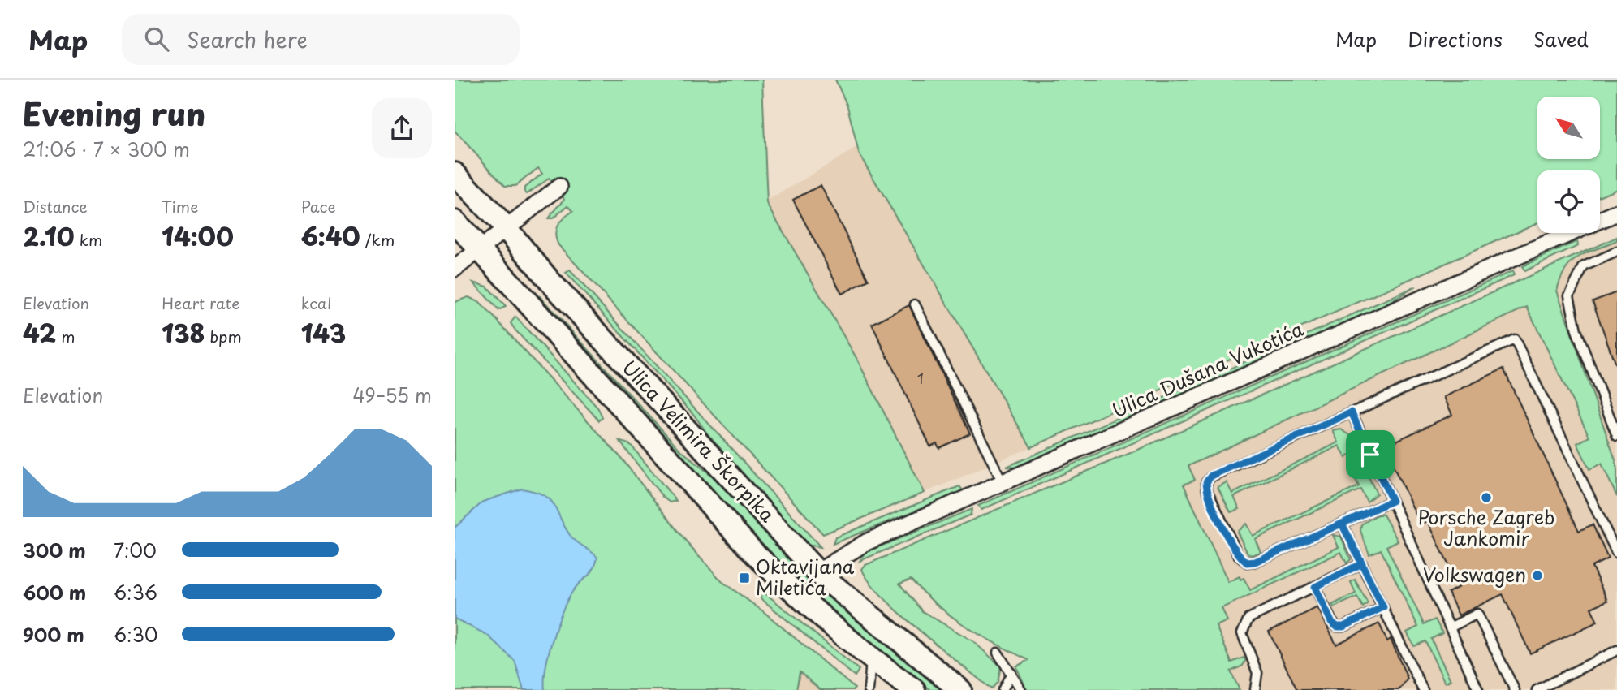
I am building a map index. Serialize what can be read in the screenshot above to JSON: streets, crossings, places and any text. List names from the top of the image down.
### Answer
{
  "streets": {
    "main road": ["Ulica Velimira Škorpika"],
    "street": ["Ulica Dušana Vukotića"]
  },
  "crossings": [
    ["Ulica Dušana Vukotića", "Ulica Velimira Škorpika"]
  ],
  "places": {
    "other": ["Porsche Zagreb Jankomir", "Volkswagen"],
    "transit": ["Oktavijana Miletića"]
  },
  "house_numbers": ["1"],
  "north": "top left",
  "page": {
    "header": "Map",
    "search": "Search here",
    "nav": ["Map", "Directions", "Saved"],
    "heading": ["Evening run", "21:06 · 7 × 300 m"],
    "stats": [
      ["Distance", "2.10 km"],
      ["Time", "14:00"],
      ["Pace", "6:40 /km"],
      ["Elevation", "42 m"],
      ["Heart rate", "138 bpm"],
      ["kcal", "143"]
    ],
    "chart": ["Elevation", "49–55 m"],
    "list": [
      {
        "name": "300 m",
        "note": "7:00"
      },
      {
        "name": "600 m",
        "note": "6:36"
      },
      {
        "name": "900 m",
        "note": "6:30"
      }
    ]
  }
}
